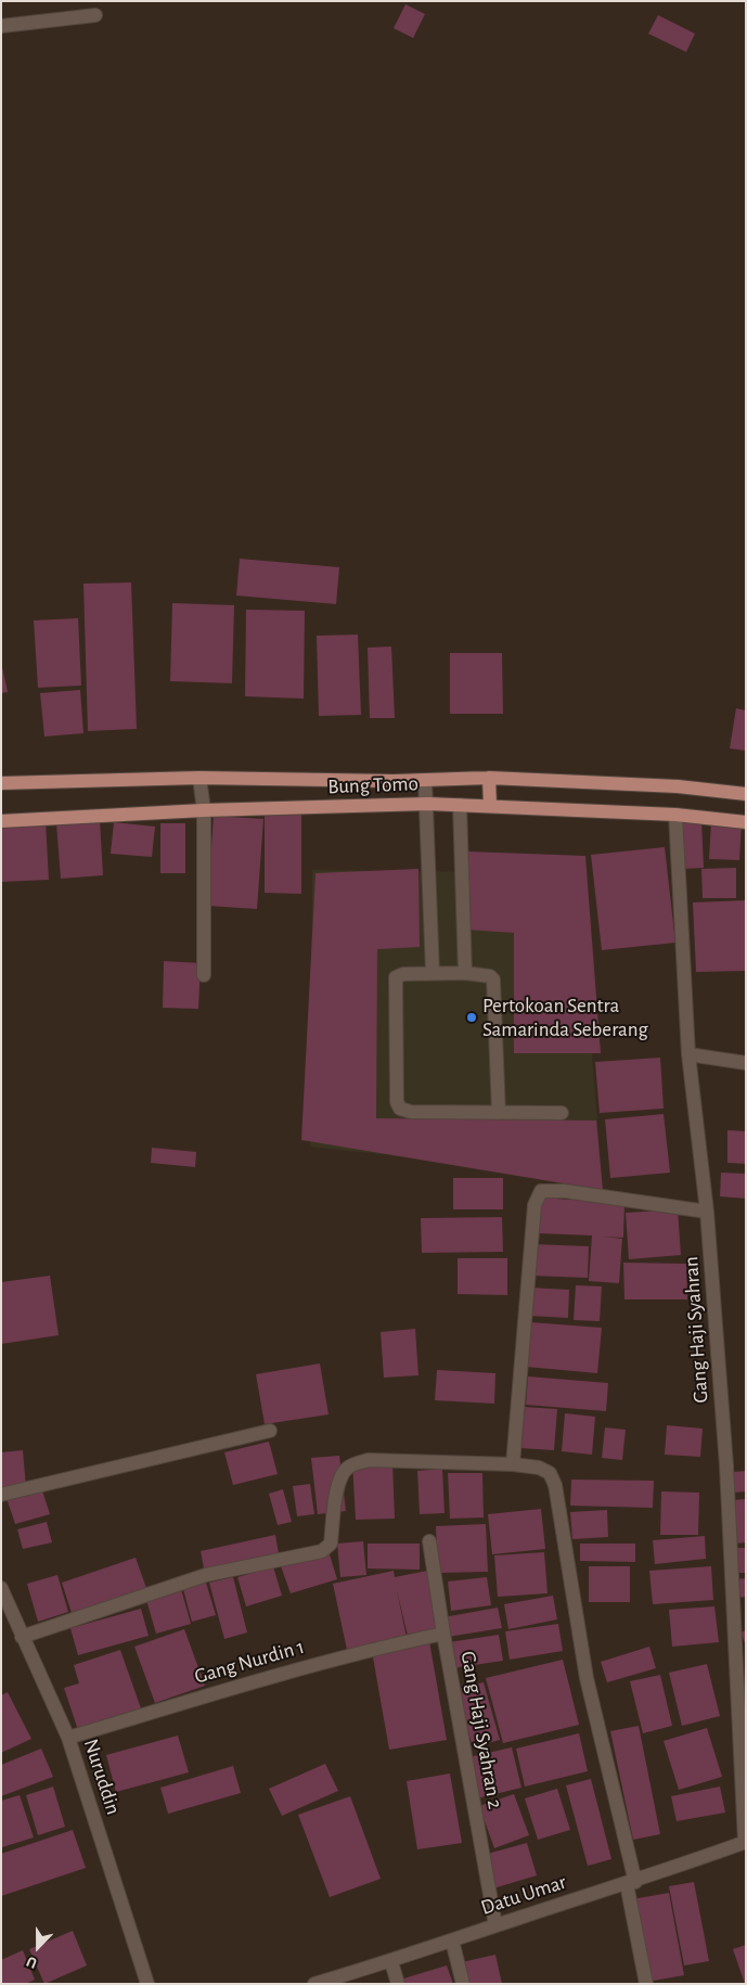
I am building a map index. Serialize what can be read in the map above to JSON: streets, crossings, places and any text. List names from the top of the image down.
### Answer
{
  "streets": {
    "main road": ["Bung Tomo"],
    "street": [
      "Gang Haji Syahran",
      "Gang Nurdin 1",
      "Gang Haji Syahran 2",
      "Nuruddin",
      "Datu Umar"
    ]
  },
  "crossings": [
    ["Bung Tomo", "Gang Haji Syahran"],
    ["Gang Haji Syahran", "Datu Umar"],
    ["Gang Nurdin 1", "Gang Haji Syahran 2"],
    ["Gang Nurdin 1", "Nuruddin"],
    ["Gang Haji Syahran 2", "Datu Umar"]
  ],
  "places": ["Pertokoan Sentra Samarinda Seberang"],
  "north": "bottom"
}
